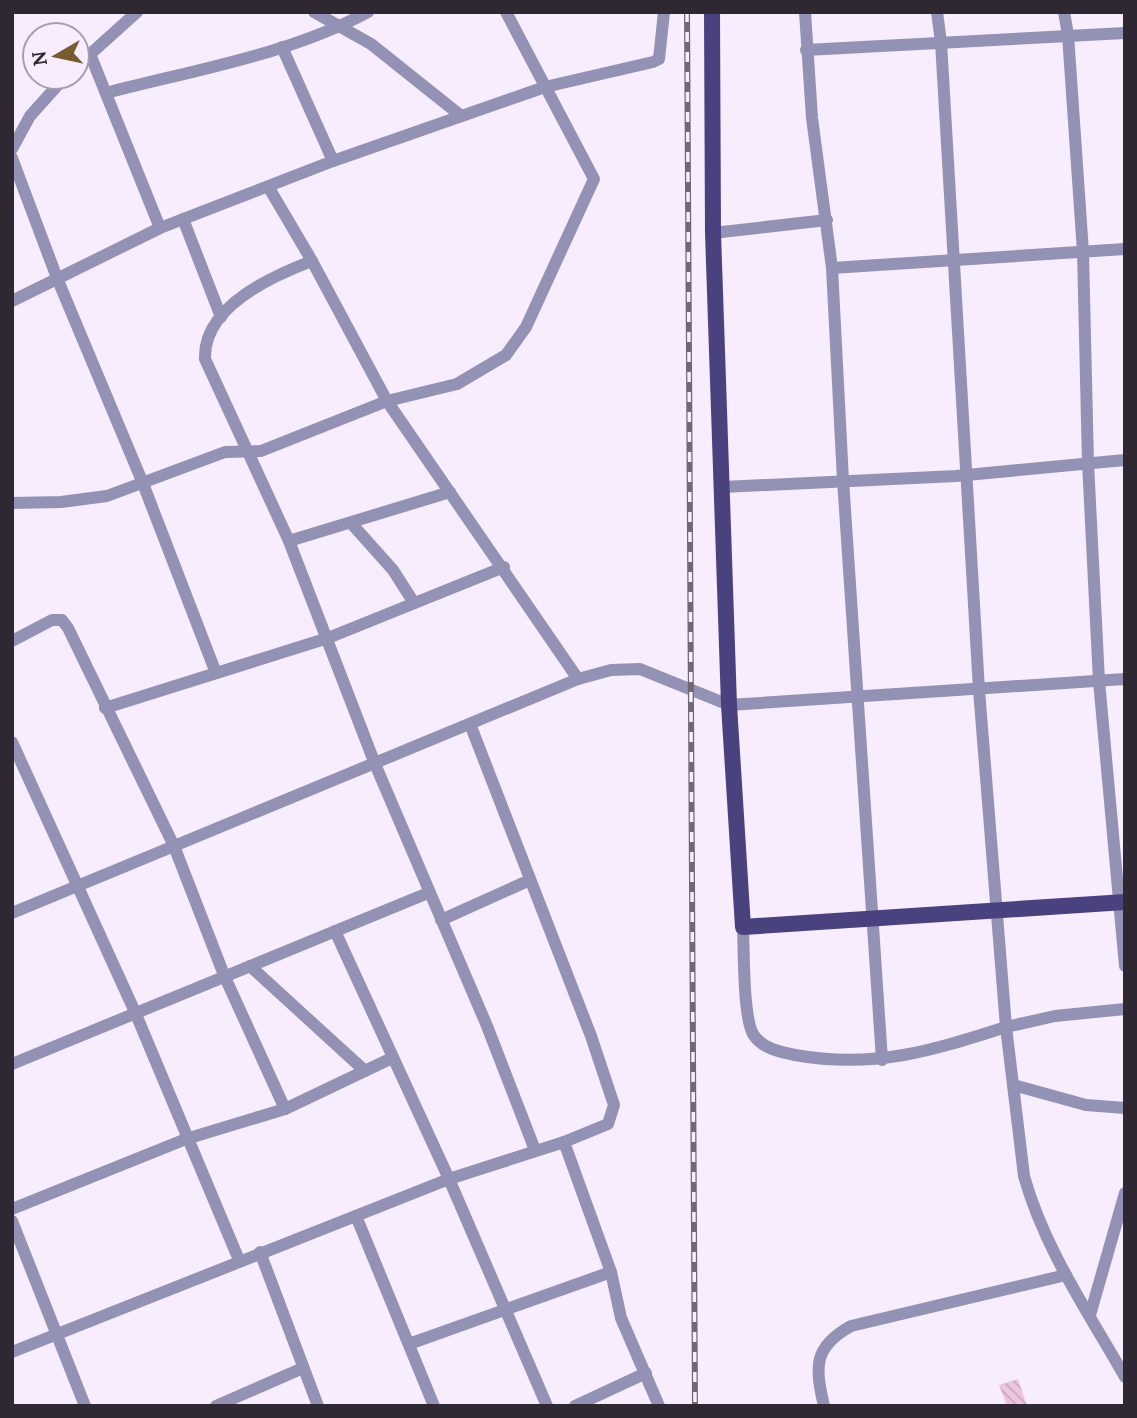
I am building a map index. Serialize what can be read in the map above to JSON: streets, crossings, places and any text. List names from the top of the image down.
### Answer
{
  "north": "left"
}
